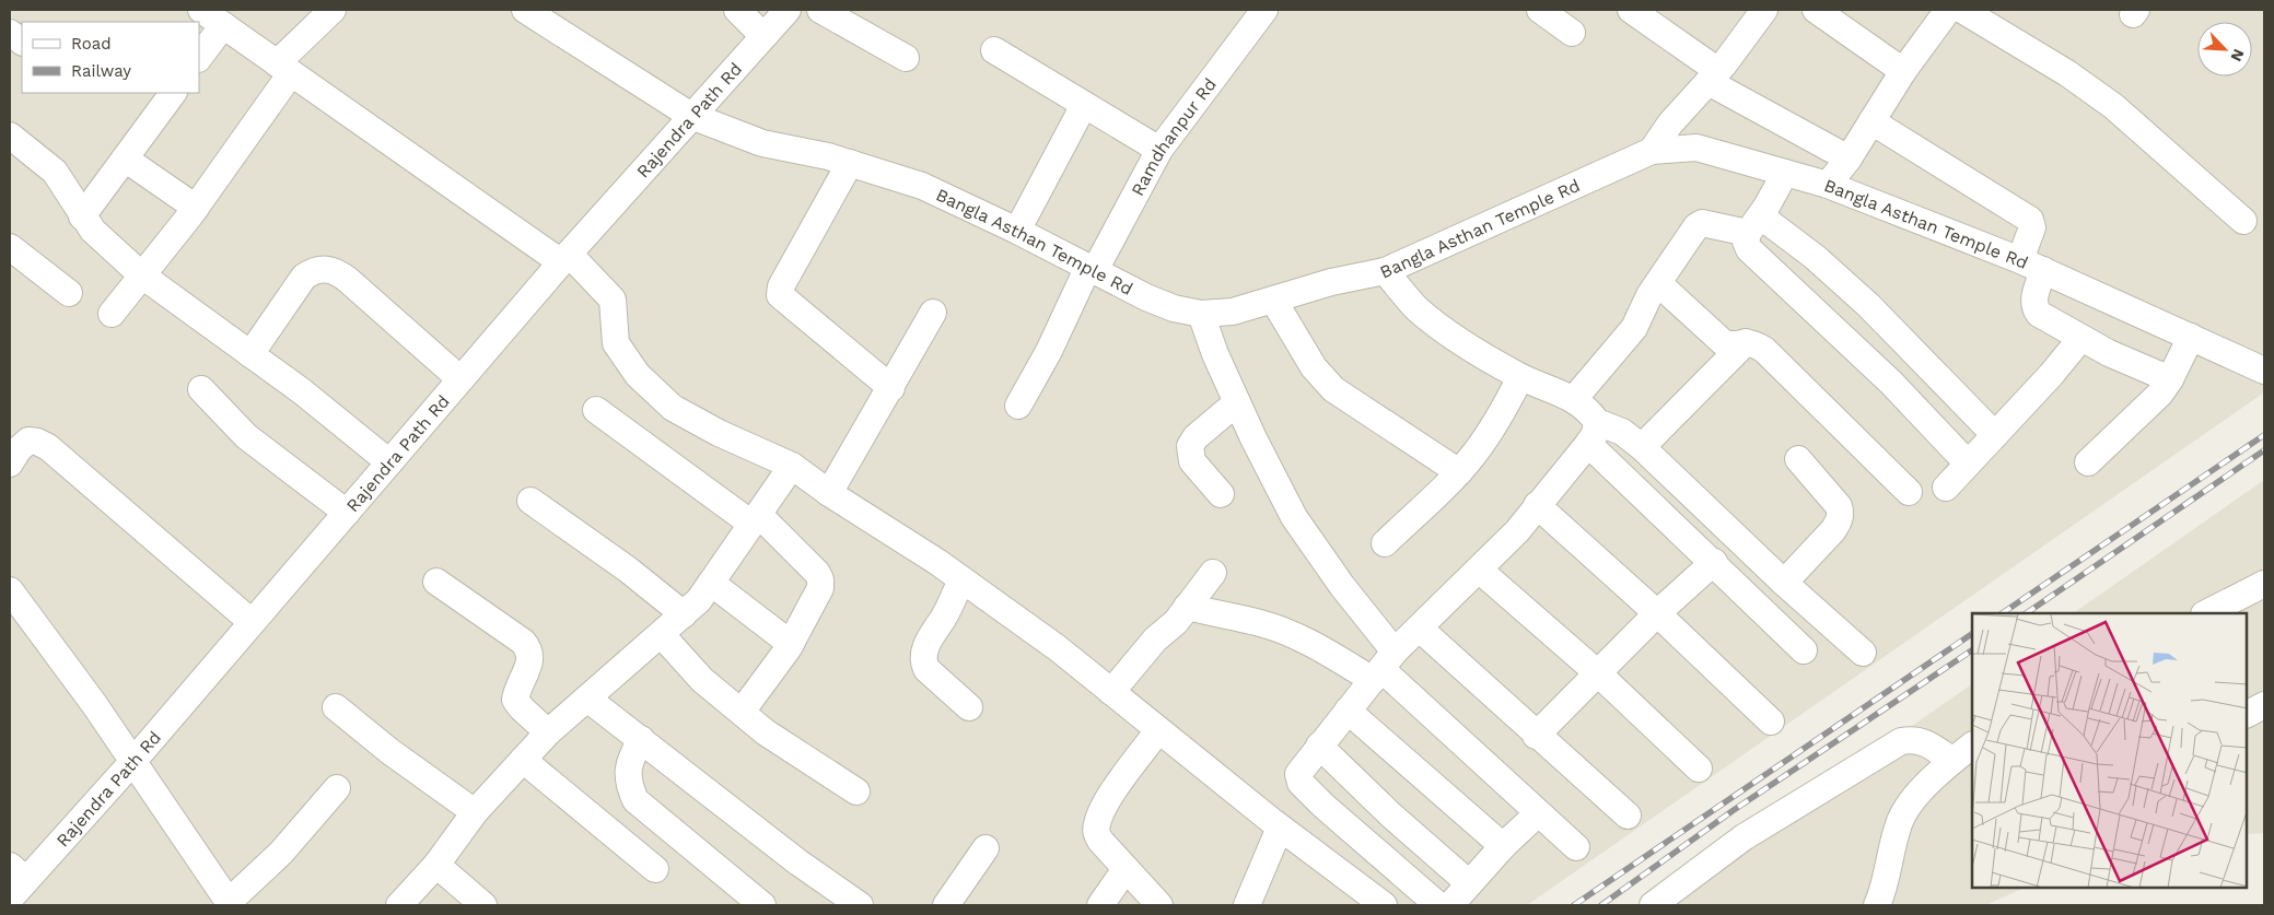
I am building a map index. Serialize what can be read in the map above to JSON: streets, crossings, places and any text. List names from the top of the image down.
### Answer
{
  "streets": {
    "street": ["Rajendra Path Rd", "Ramdhanpur Rd", "Bangla Asthan Temple Rd"]
  },
  "crossings": [
    ["Rajendra Path Rd", "Bangla Asthan Temple Rd"],
    ["Ramdhanpur Rd", "Bangla Asthan Temple Rd"]
  ],
  "legend": ["Road", "Railway"],
  "north": "bottom right"
}
